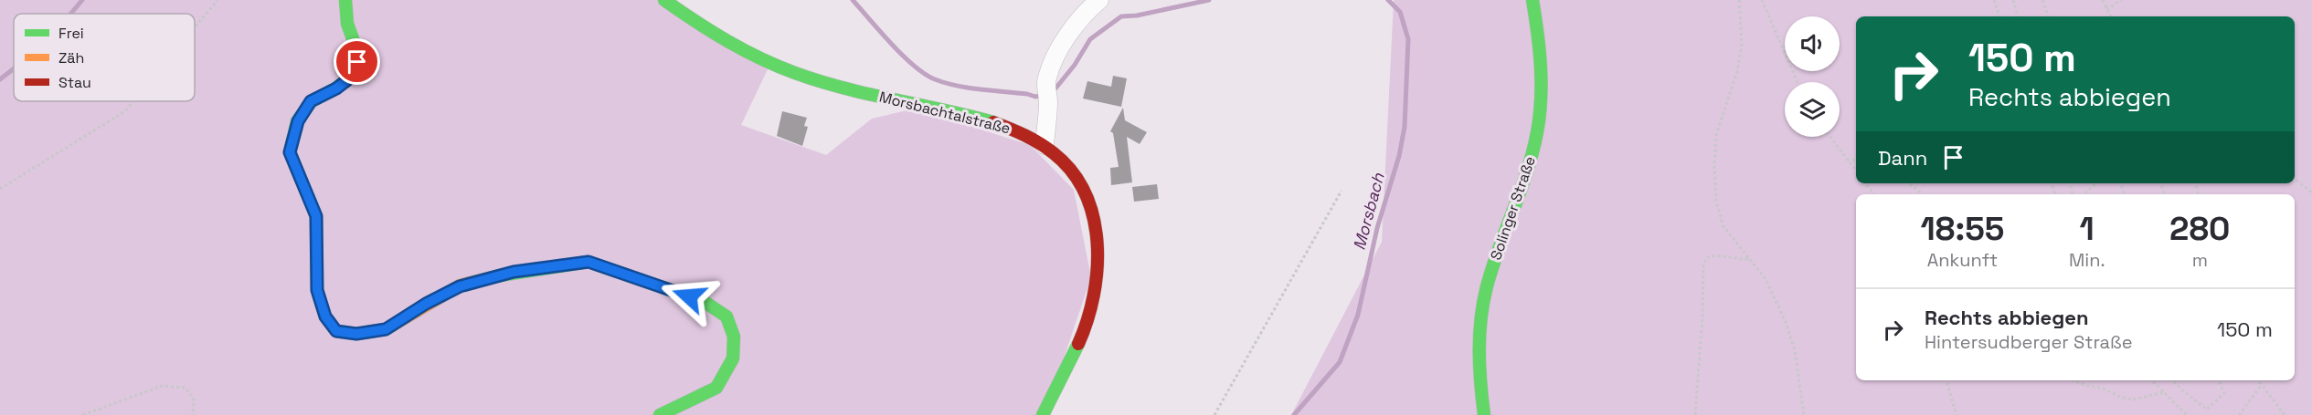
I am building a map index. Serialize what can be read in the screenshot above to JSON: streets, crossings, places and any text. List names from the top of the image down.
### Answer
{
  "streets": {
    "main road": ["Morsbachtalstraße", "Solinger Straße"]
  },
  "water": ["Morsbach"],
  "legend": ["Frei", "Zäh", "Stau"],
  "page": {
    "turn": ["150 m", "Rechts abbiegen"],
    "then": "Dann",
    "eta": [
      "18:55",
      "Ankunft",
      "1",
      "Min.",
      "280",
      "m"
    ],
    "list": [
      {
        "name": "Rechts abbiegen",
        "note": "Hintersudberger Straße",
        "value": "150 m"
      }
    ]
  }
}
